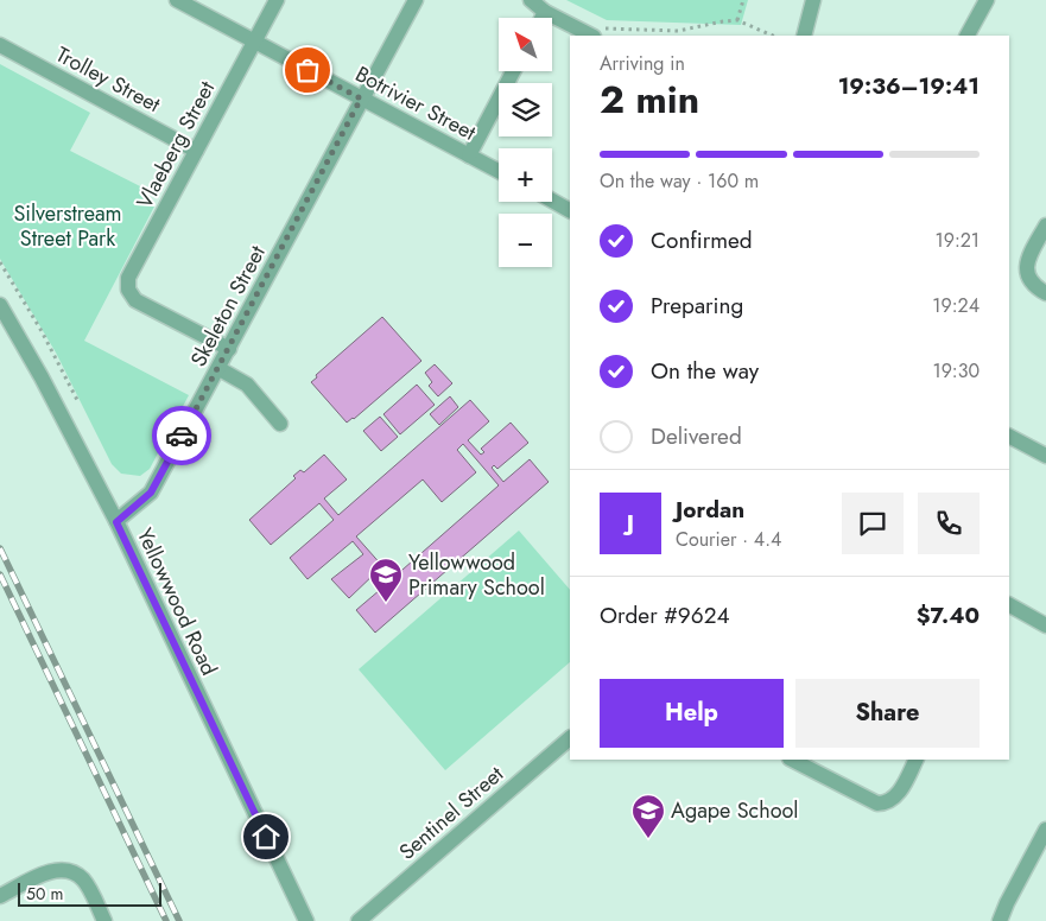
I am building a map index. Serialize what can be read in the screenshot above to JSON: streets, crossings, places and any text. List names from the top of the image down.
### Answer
{
  "streets": {
    "street": [
      "Trolley Street",
      "Botrivier Street",
      "Vlaeberg Street",
      "Skeleton Street",
      "Yellowwood Road",
      "Sentinel Street"
    ]
  },
  "crossings": [
    ["Trolley Street", "Vlaeberg Street"],
    ["Botrivier Street", "Vlaeberg Street"],
    ["Botrivier Street", "Skeleton Street"],
    ["Vlaeberg Street", "Skeleton Street"],
    ["Skeleton Street", "Yellowwood Road"]
  ],
  "parks": ["Silverstream Street Park"],
  "places": {
    "school or university": ["Yellowwood Primary School", "Agape School"]
  },
  "scale_bar": "50 m",
  "north": "top left",
  "page": {
    "map_buttons": ["+", "−"],
    "heading": ["2 min", "Arriving in", "19:36–19:41"],
    "panel": [
      "Jordan",
      "Courier · 4.4",
      "Order #9624",
      "$7.40"
    ],
    "bar": "On the way · 160 m",
    "list": [
      ["Confirmed", "19:21"],
      ["Preparing", "19:24"],
      ["On the way", "19:30"],
      "Delivered"
    ],
    "round": "J",
    "buttons": ["Help", "Share"],
    "scale": "50 m"
  }
}
